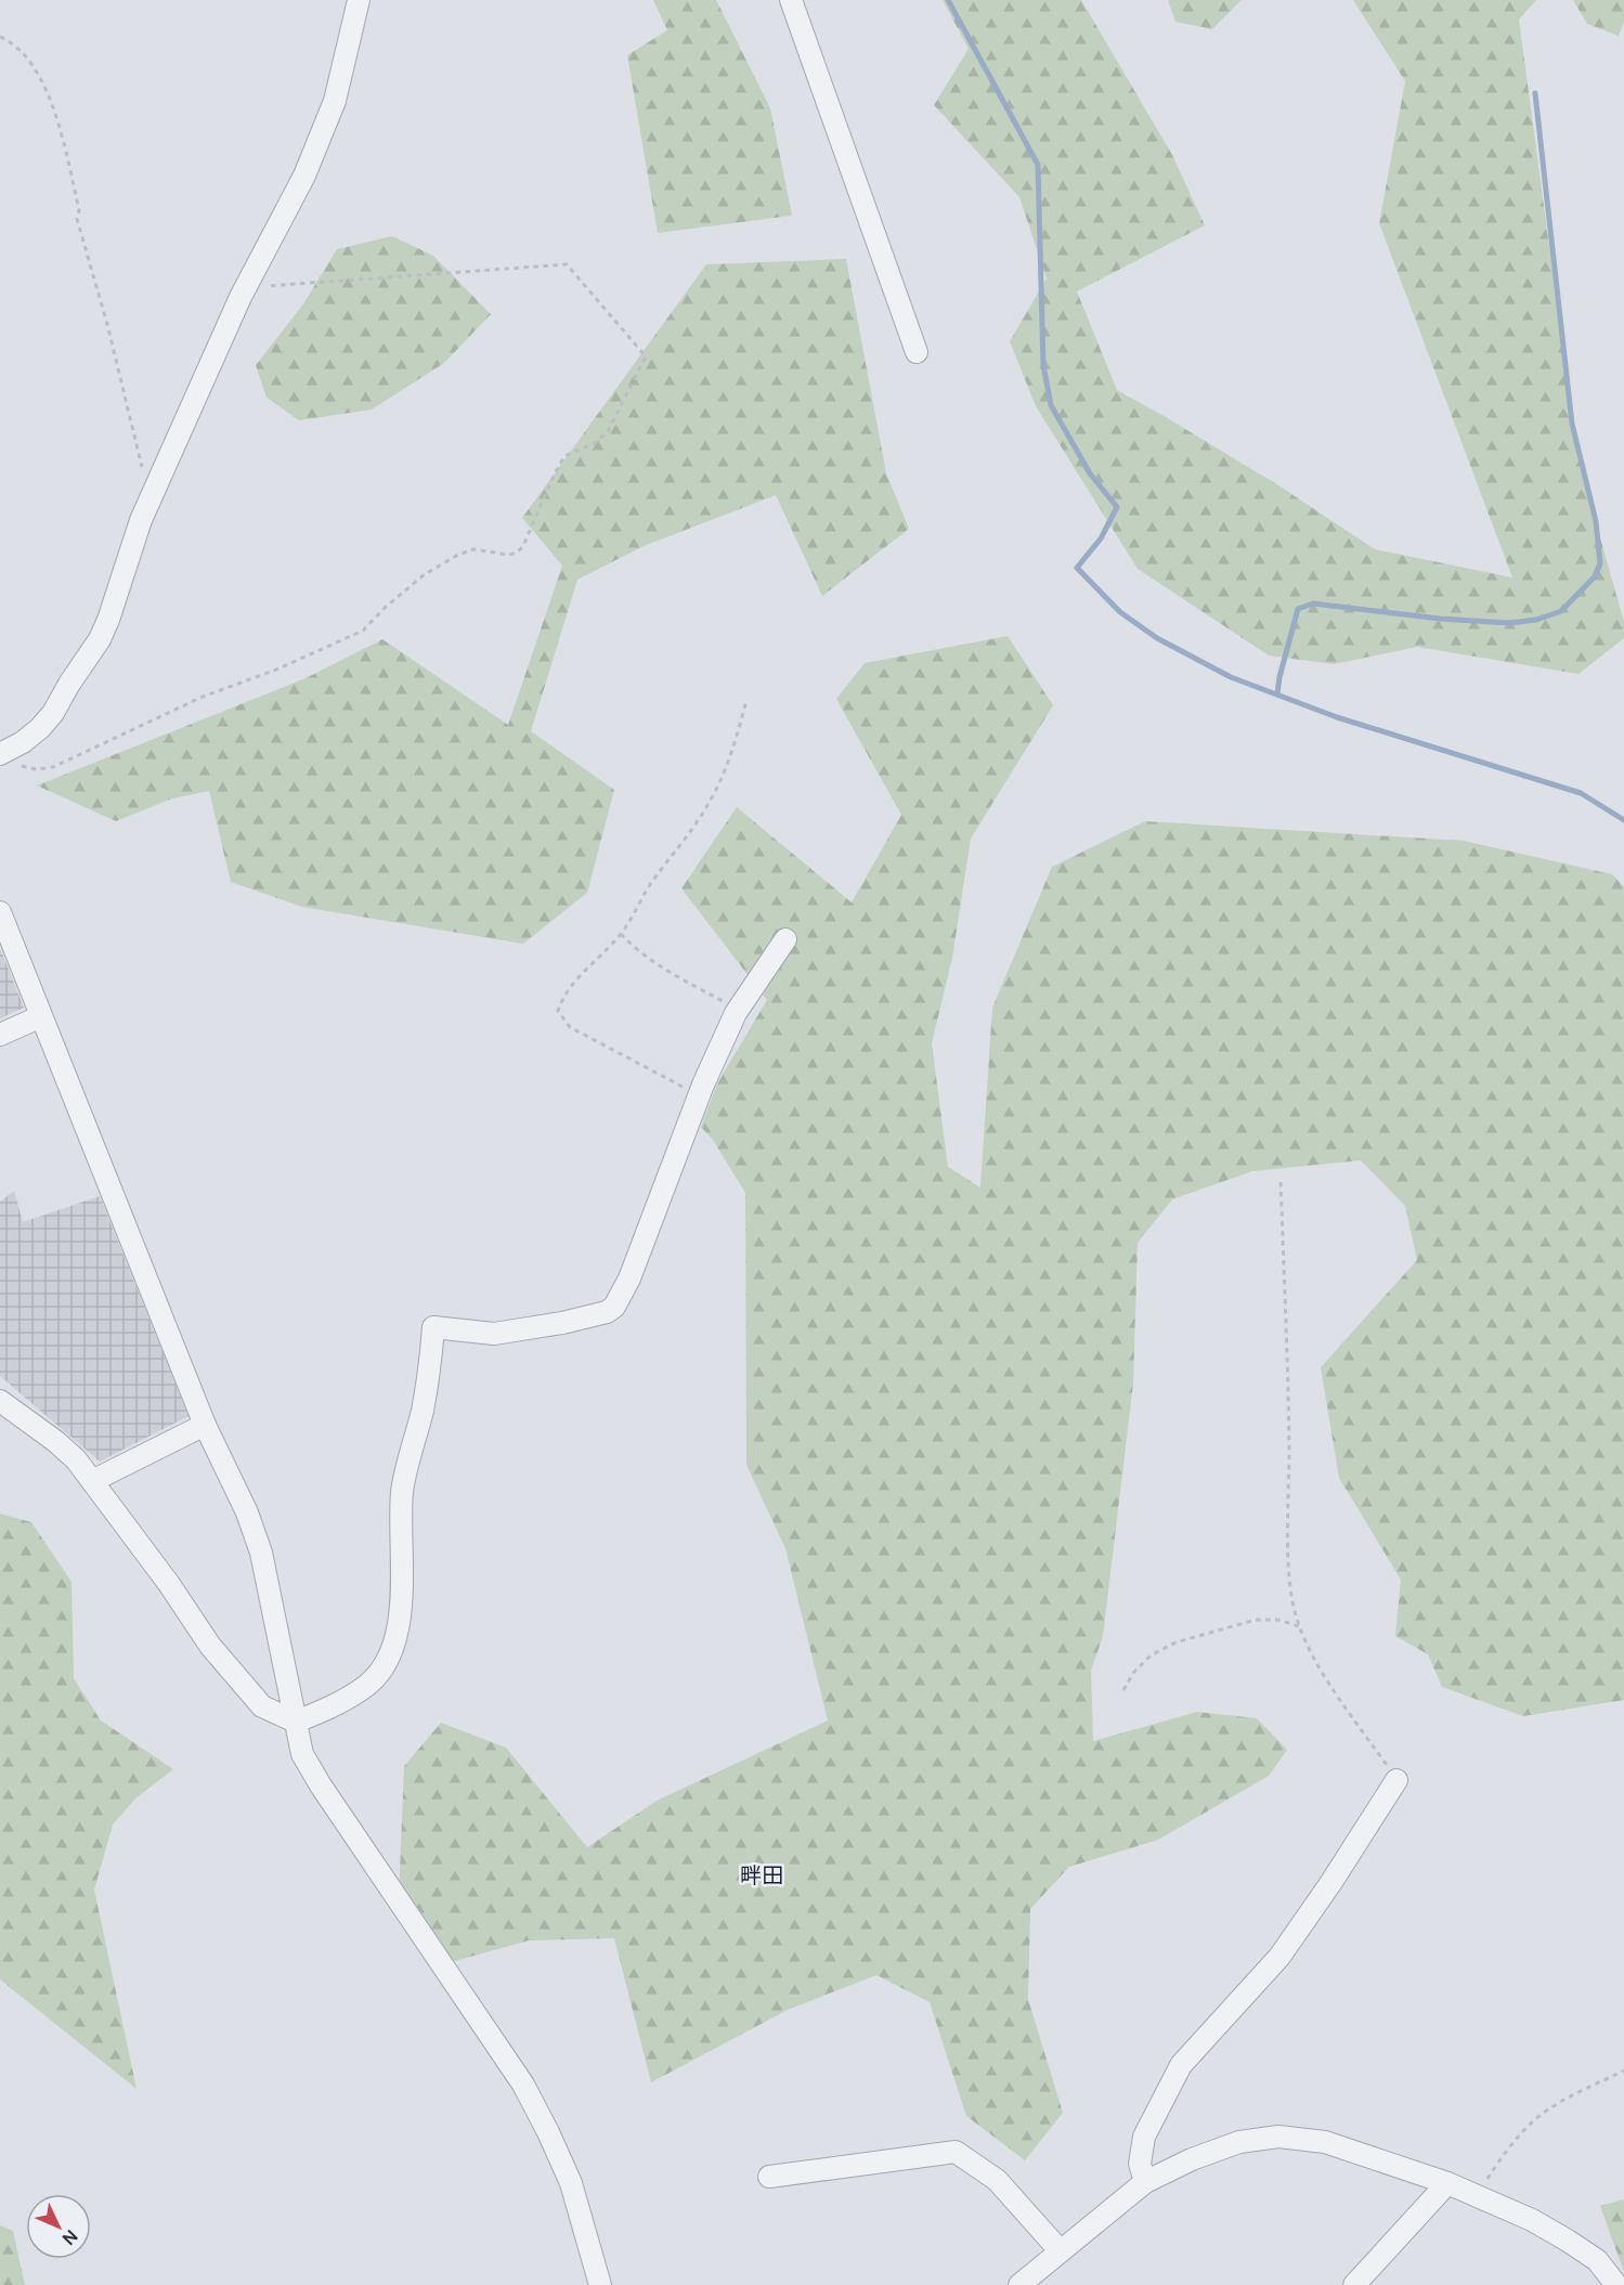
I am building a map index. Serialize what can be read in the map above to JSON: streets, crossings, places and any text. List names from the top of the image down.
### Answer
{
  "districts": ["畔田"],
  "north": "bottom right"
}
